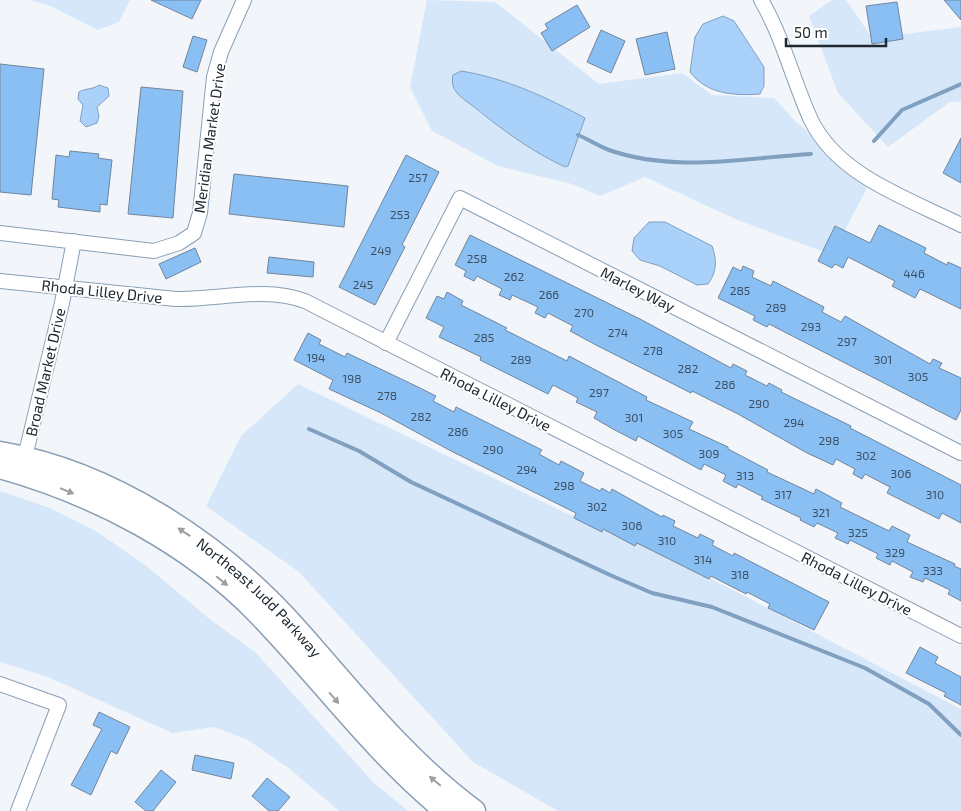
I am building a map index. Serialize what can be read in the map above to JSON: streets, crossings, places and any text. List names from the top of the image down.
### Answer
{
  "streets": {
    "highway": ["Northeast Judd Parkway"],
    "street": [
      "Meridian Market Drive",
      "Marley Way",
      "Rhoda Lilley Drive",
      "Broad Market Drive"
    ]
  },
  "crossings": [
    ["Meridian Market Drive", "Broad Market Drive"],
    ["Marley Way", "Rhoda Lilley Drive"],
    ["Rhoda Lilley Drive", "Broad Market Drive"],
    ["Broad Market Drive", "Northeast Judd Parkway"]
  ],
  "house_numbers": [
    "257",
    "253",
    "249",
    "258",
    "446",
    "262",
    "245",
    "285",
    "266",
    "289",
    "270",
    "293",
    "274",
    "285",
    "297",
    "278",
    "194",
    "289",
    "301",
    "282",
    "305",
    "198",
    "286",
    "297",
    "278",
    "290",
    "282",
    "301",
    "294",
    "286",
    "305",
    "298",
    "290",
    "309",
    "302",
    "294",
    "306",
    "313",
    "298",
    "317",
    "310",
    "302",
    "321",
    "306",
    "325",
    "310",
    "329",
    "314",
    "333",
    "318"
  ],
  "scale_bar": "50 m"
}
